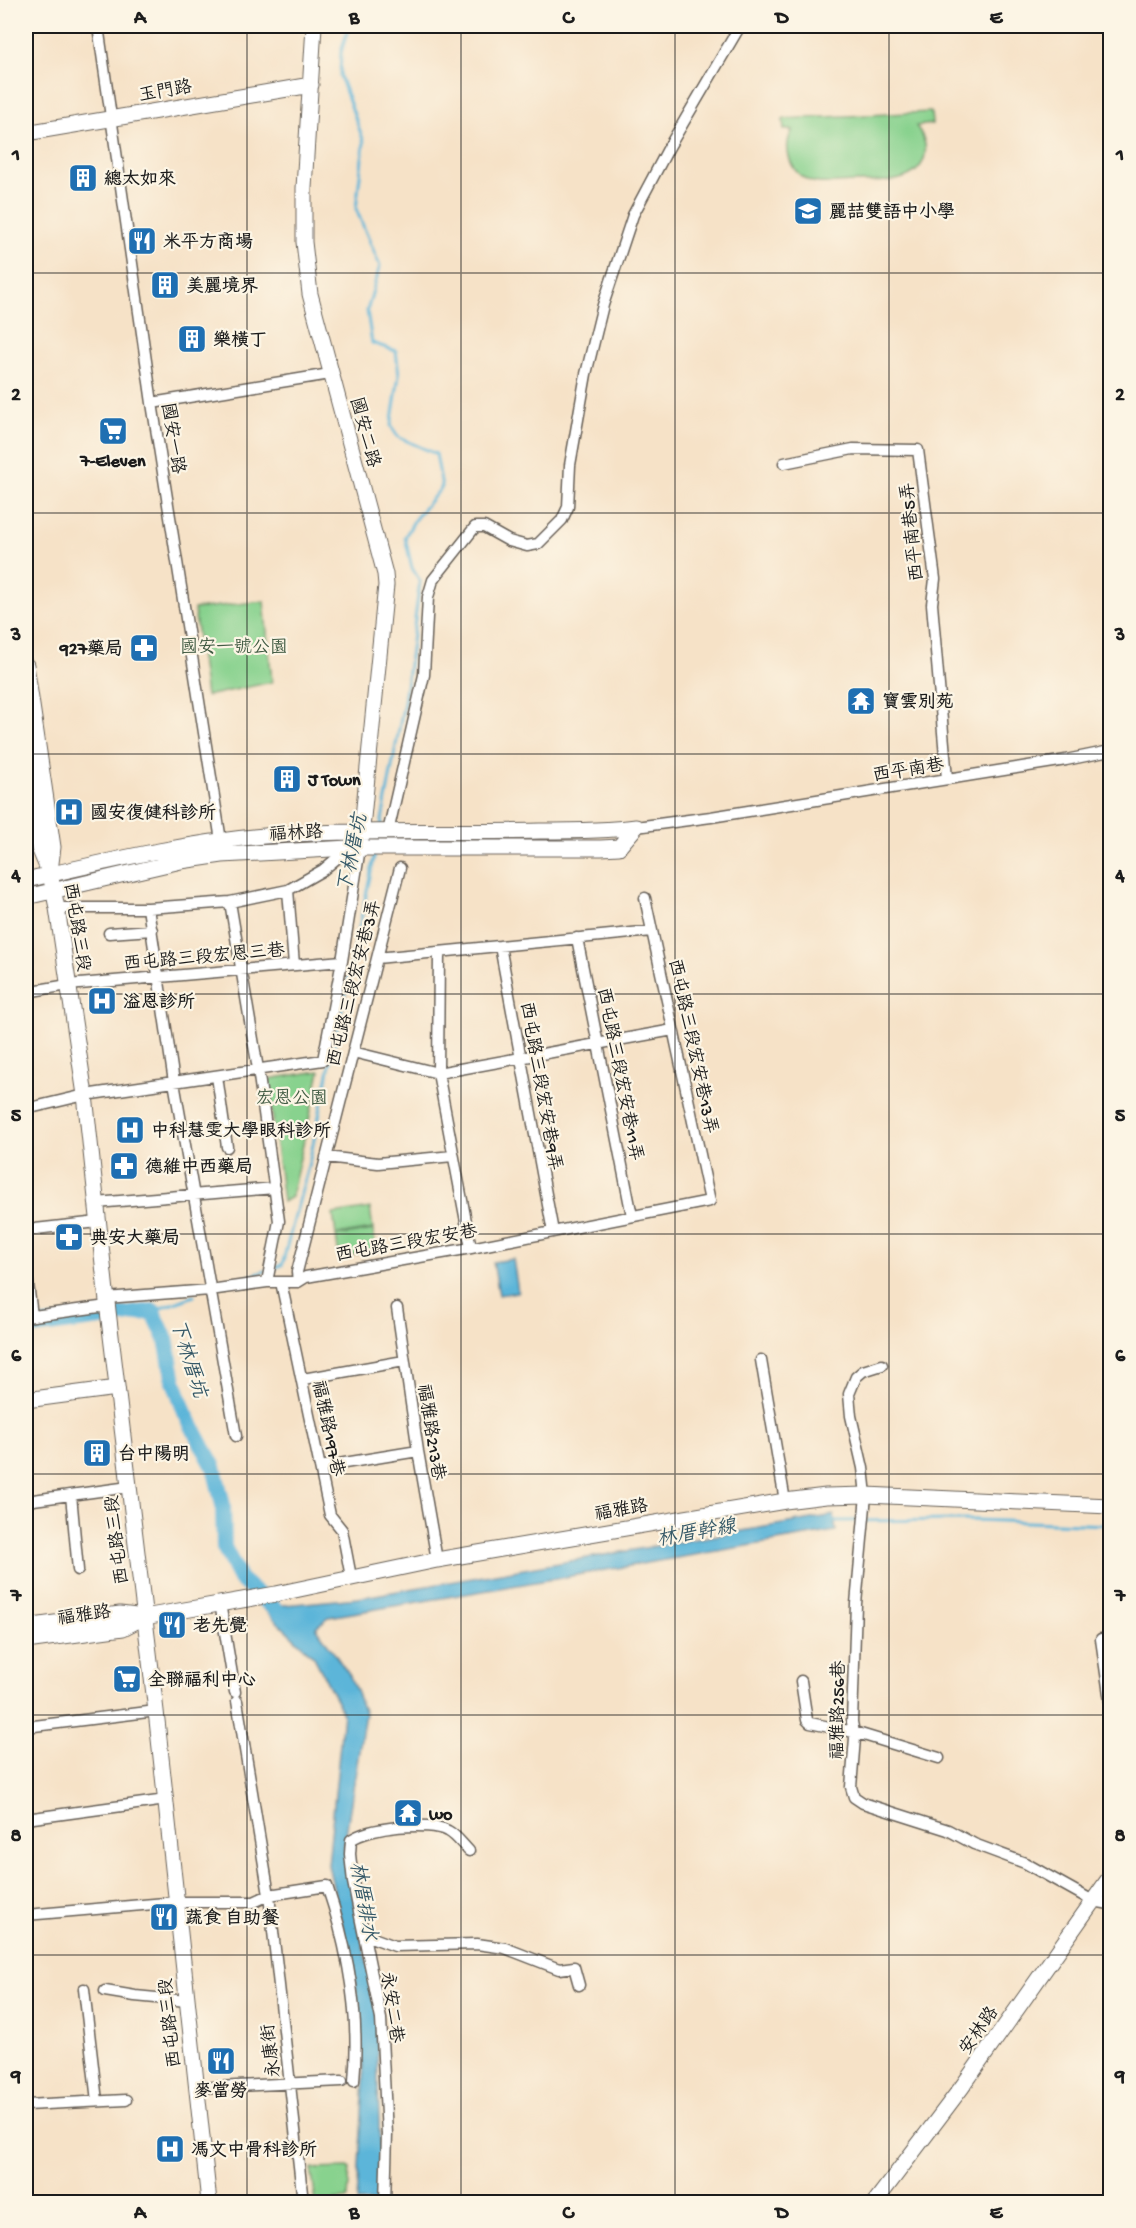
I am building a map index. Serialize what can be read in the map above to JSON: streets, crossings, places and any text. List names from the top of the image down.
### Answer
{
  "streets": {
    "street": [
      "玉門路",
      "國安二路",
      "國安一路",
      "西平南巷5弄",
      "西平南巷",
      "福林路",
      "西屯路三段",
      "西屯路三段宏恩三巷",
      "西屯路三段宏安巷3弄",
      "西屯路三段宏安巷13弄",
      "西屯路三段宏安巷11弄",
      "西屯路三段宏安巷9弄",
      "西屯路三段宏安巷",
      "福雅路197巷",
      "福雅路213巷",
      "福雅路",
      "福雅路256巷",
      "永安二巷",
      "安林路",
      "永康街"
    ]
  },
  "crossings": [
    ["玉門路", "國安二路"],
    ["玉門路", "國安一路"],
    ["國安二路", "福林路"],
    ["國安一路", "福林路"],
    ["西平南巷5弄", "西平南巷"],
    ["西平南巷", "福林路"],
    ["福林路", "西屯路三段"],
    ["西屯路三段", "西屯路三段宏恩三巷"],
    ["西屯路三段", "西屯路三段宏安巷"],
    ["西屯路三段", "福雅路"],
    ["西屯路三段宏安巷3弄", "西屯路三段宏安巷"],
    ["西屯路三段宏安巷13弄", "西屯路三段宏安巷"],
    ["西屯路三段宏安巷11弄", "西屯路三段宏安巷"],
    ["西屯路三段宏安巷9弄", "西屯路三段宏安巷"],
    ["西屯路三段宏安巷", "福雅路197巷"],
    ["福雅路197巷", "福雅路"],
    ["福雅路213巷", "福雅路"],
    ["福雅路", "福雅路256巷"],
    ["福雅路", "永康街"],
    ["福雅路256巷", "安林路"]
  ],
  "water": ["下林厝坑", "林厝幹線", "林厝排水"],
  "parks": ["國安一號公園", "宏恩公園"],
  "places": {
    "building": [
      "總太如來",
      "美麗境界",
      "樂橫丁",
      "J Town",
      "台中陽明"
    ],
    "school or university": ["麗喆雙語中小學"],
    "restaurant": [
      "米平方商場",
      "老先覺",
      "蔬食 自助餐",
      "麥當勞"
    ],
    "supermarket": ["7-Eleven", "全聯福利中心"],
    "pharmacy": ["927藥局", "德維中西藥局", "典安大藥局"],
    "temple": ["寶雲別苑", "wo"],
    "hospital": [
      "國安復健科診所",
      "溢恩診所",
      "中科慧雯大學眼科診所",
      "馮文中骨科診所"
    ]
  },
  "grid": {
    "columns": [
      "A",
      "B",
      "C",
      "D",
      "E"
    ],
    "rows": [
      "1",
      "2",
      "3",
      "4",
      "5",
      "6",
      "7",
      "8",
      "9"
    ]
  }
}
